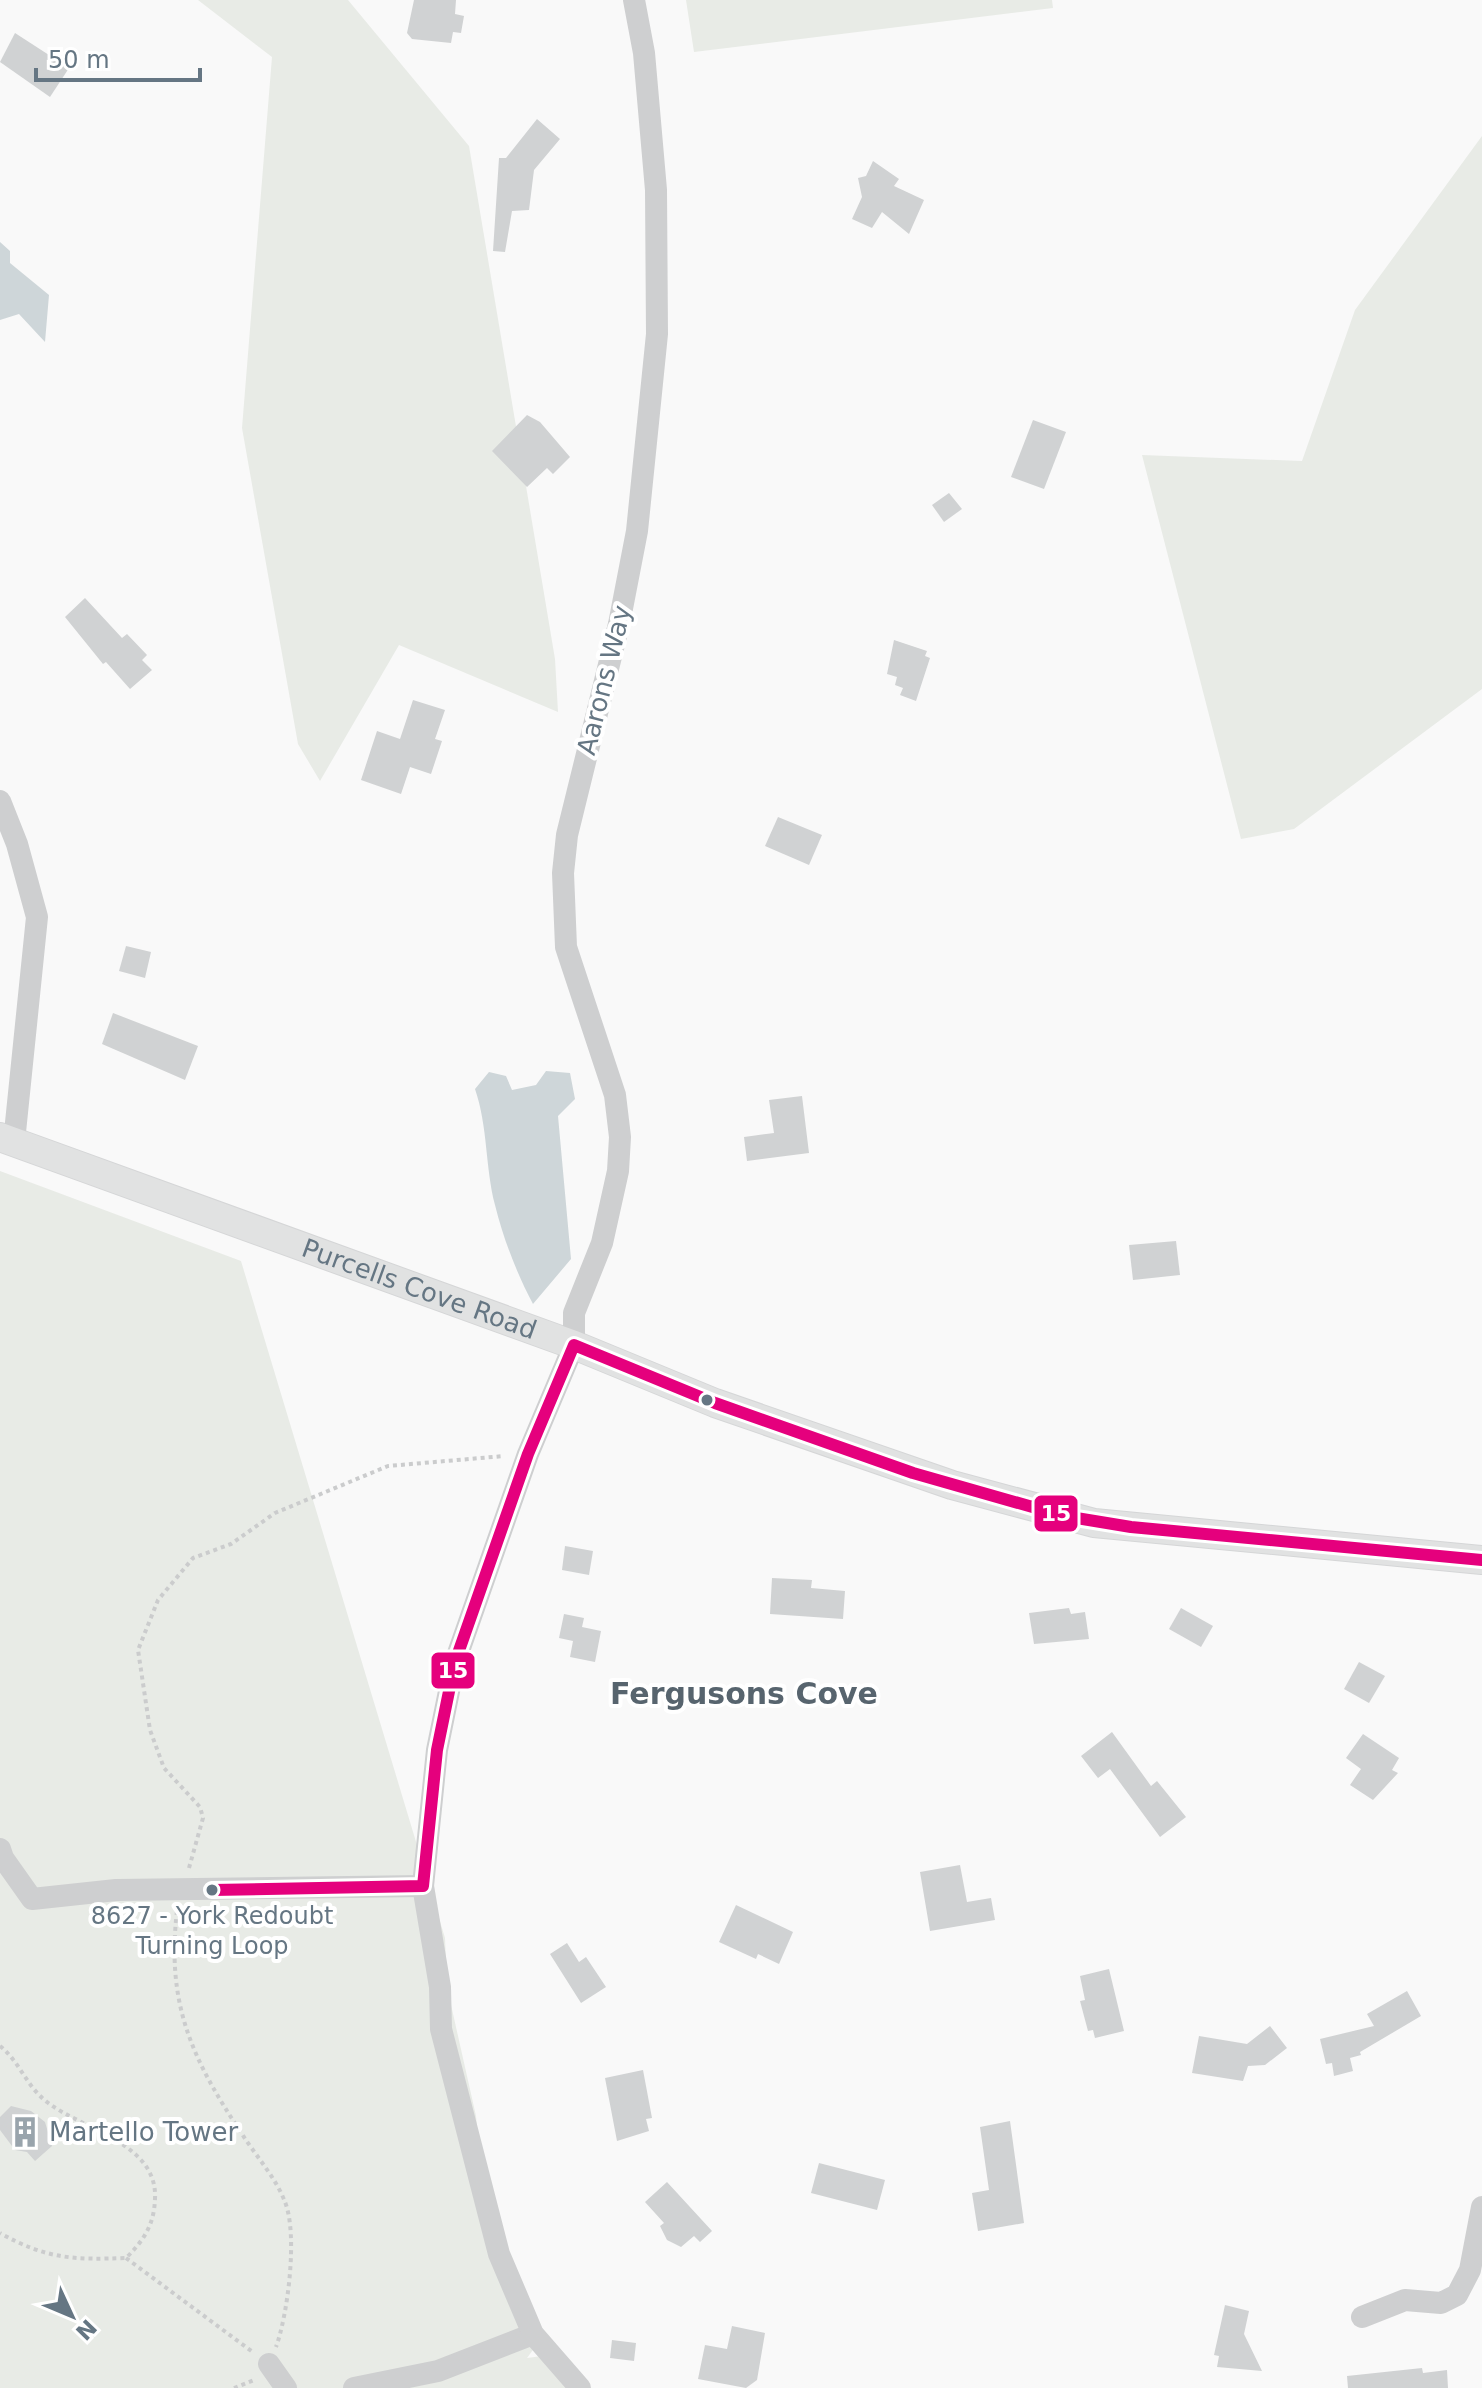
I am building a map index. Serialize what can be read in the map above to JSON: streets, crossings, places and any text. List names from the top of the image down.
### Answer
{
  "streets": {
    "main road": ["Purcells Cove Road"],
    "street": ["Aarons Way"]
  },
  "crossings": [
    ["Aarons Way", "Purcells Cove Road"]
  ],
  "districts": ["Fergusons Cove"],
  "places": {
    "other": ["8627 - York Redoubt Turning Loop"],
    "building": ["Martello Tower"]
  },
  "lines": ["transit line 15"],
  "scale_bar": "50 m",
  "north": "bottom right"
}
